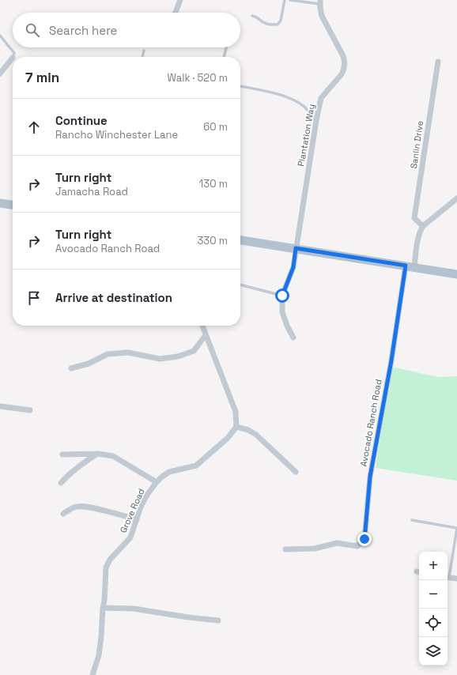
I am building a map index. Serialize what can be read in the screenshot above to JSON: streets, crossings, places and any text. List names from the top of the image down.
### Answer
{
  "streets": {
    "street": [
      "Plantation Way",
      "Sanlin Drive",
      "Avocado Ranch Road",
      "Grove Road"
    ]
  },
  "page": {
    "search": "Search here",
    "heading": ["7 min", "Walk · 520 m"],
    "list": [
      ["Continue", "Rancho Winchester Lane", "60 m"],
      ["Turn right", "Jamacha Road", "130 m"],
      ["Turn right", "Avocado Ranch Road", "330 m"],
      "Arrive at destination"
    ],
    "map_buttons": ["+", "−"]
  }
}
